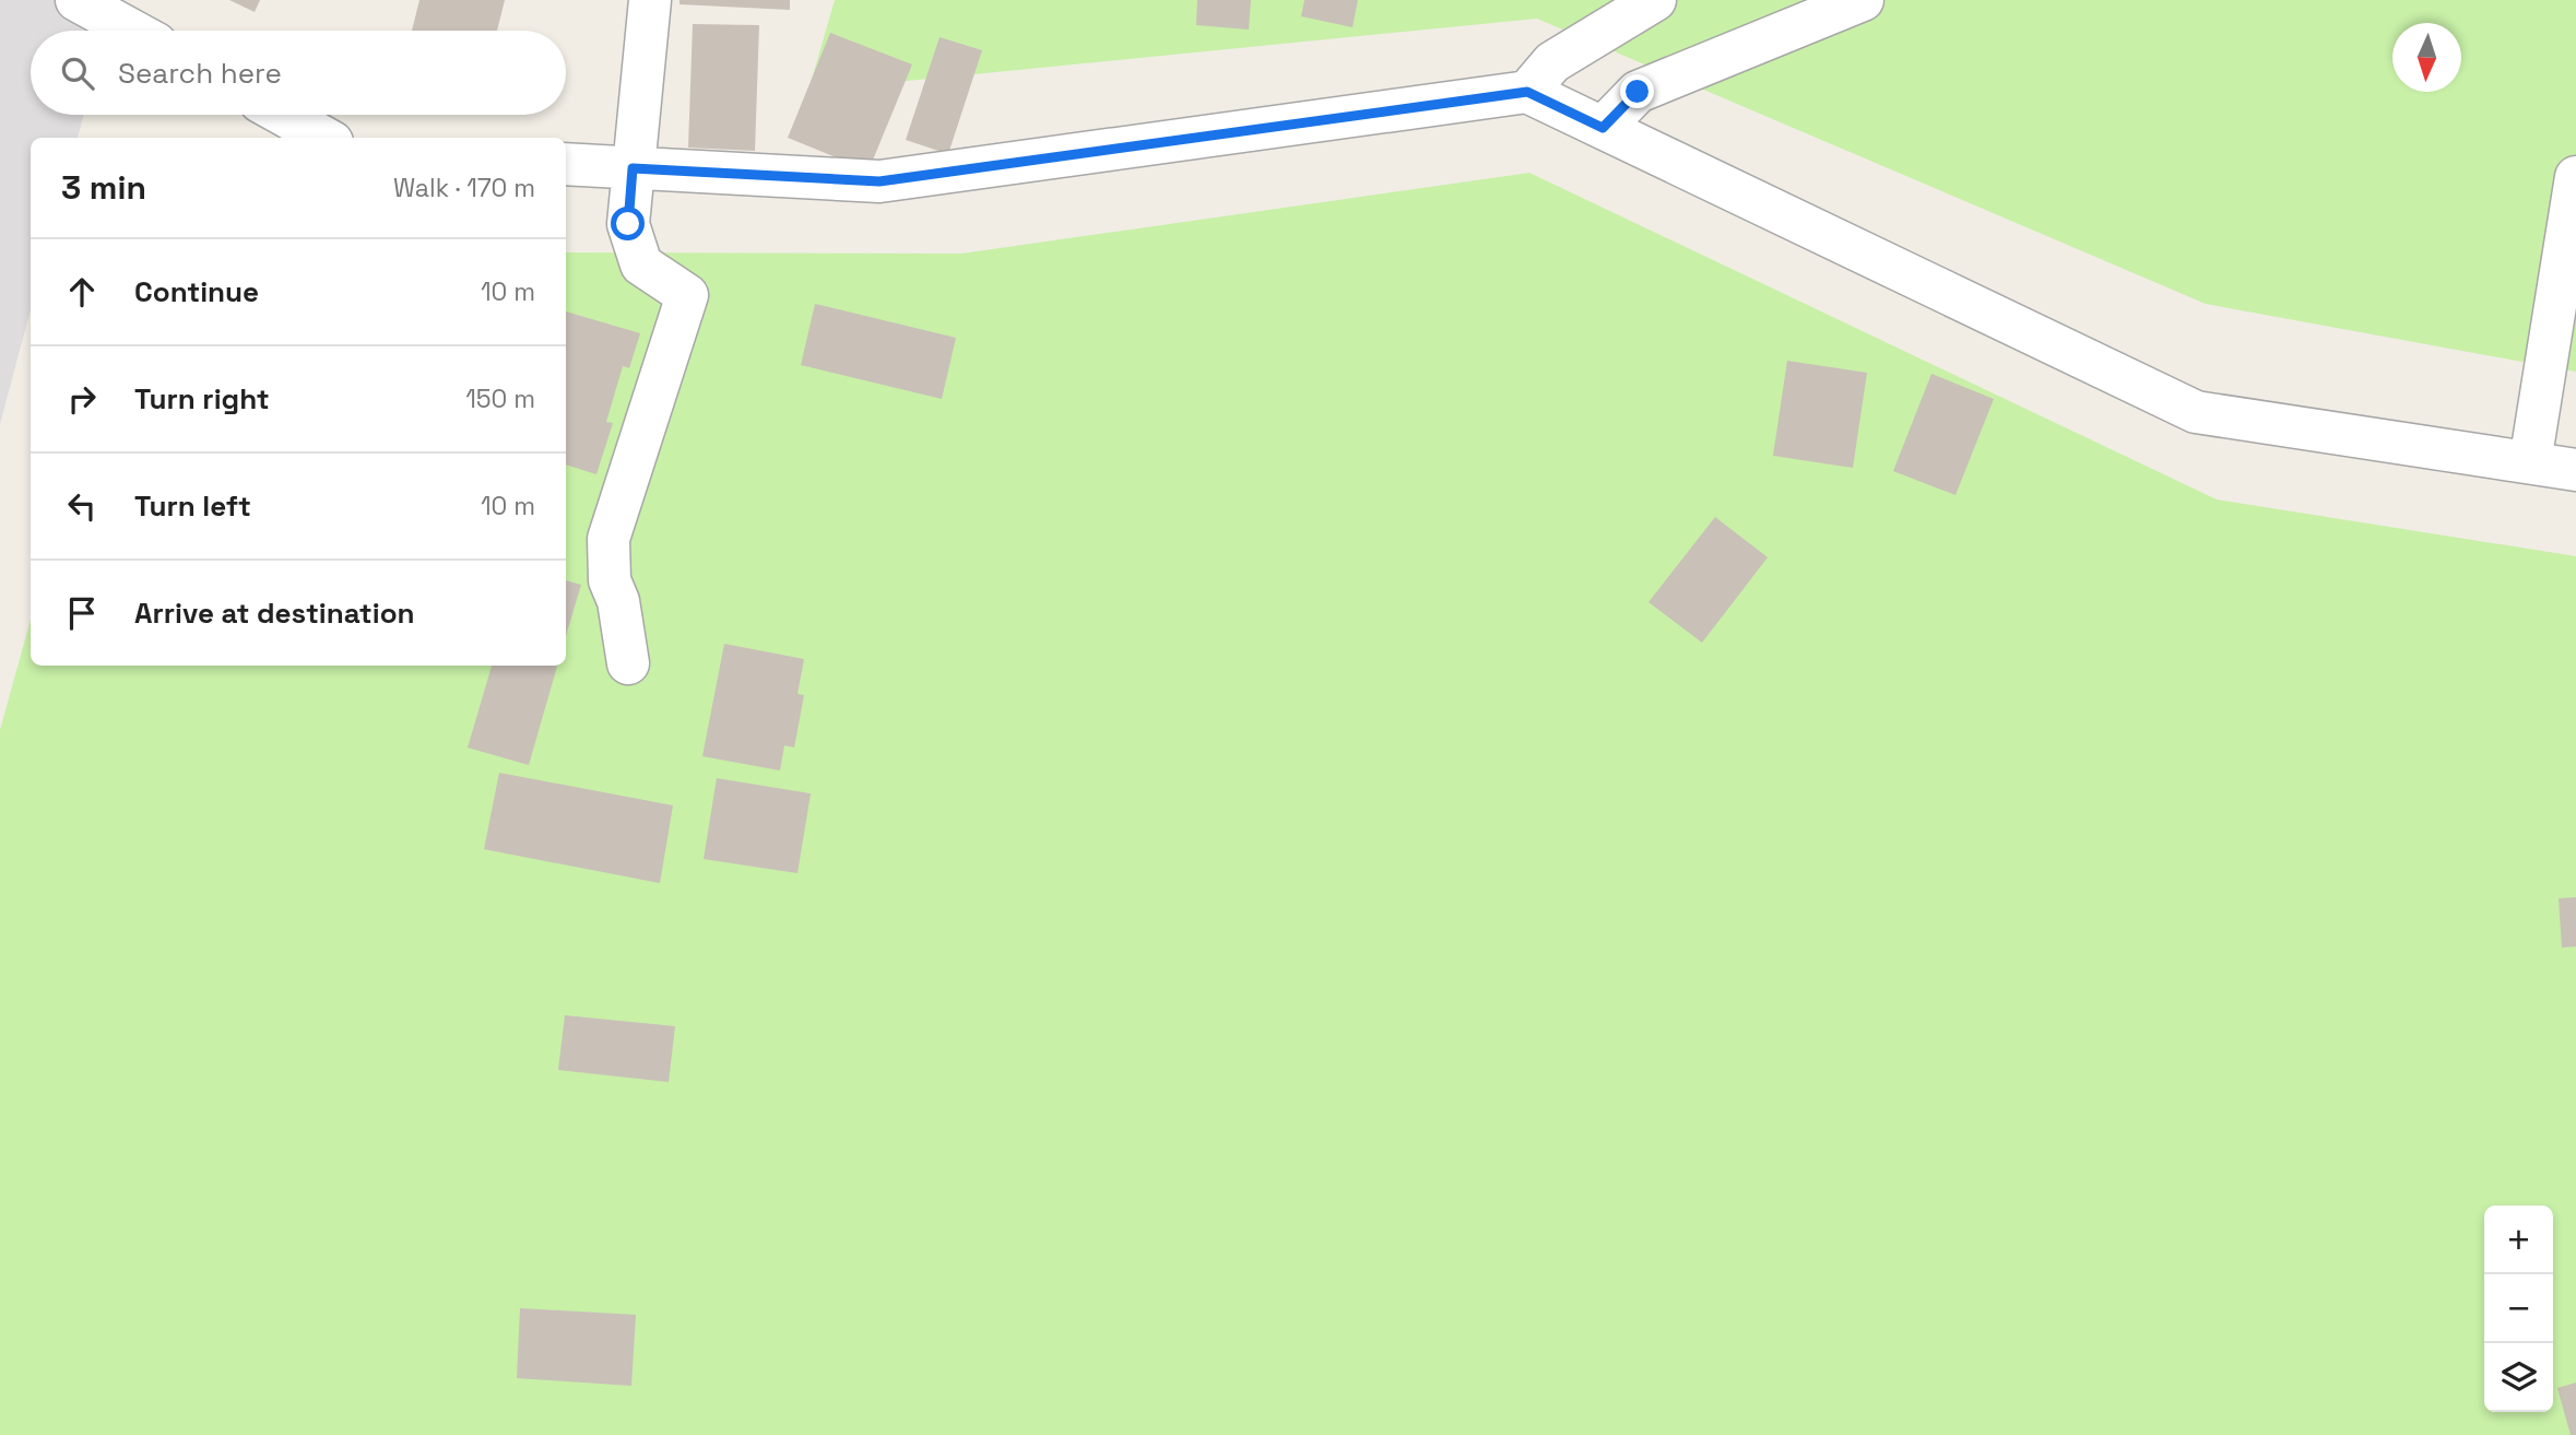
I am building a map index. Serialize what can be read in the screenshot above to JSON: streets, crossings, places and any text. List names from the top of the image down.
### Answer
{
  "north": "bottom",
  "page": {
    "search": "Search here",
    "heading": ["3 min", "Walk · 170 m"],
    "list": [
      ["Continue", "10 m"],
      ["Turn right", "150 m"],
      ["Turn left", "10 m"],
      "Arrive at destination"
    ],
    "map_buttons": ["+", "−"]
  }
}
